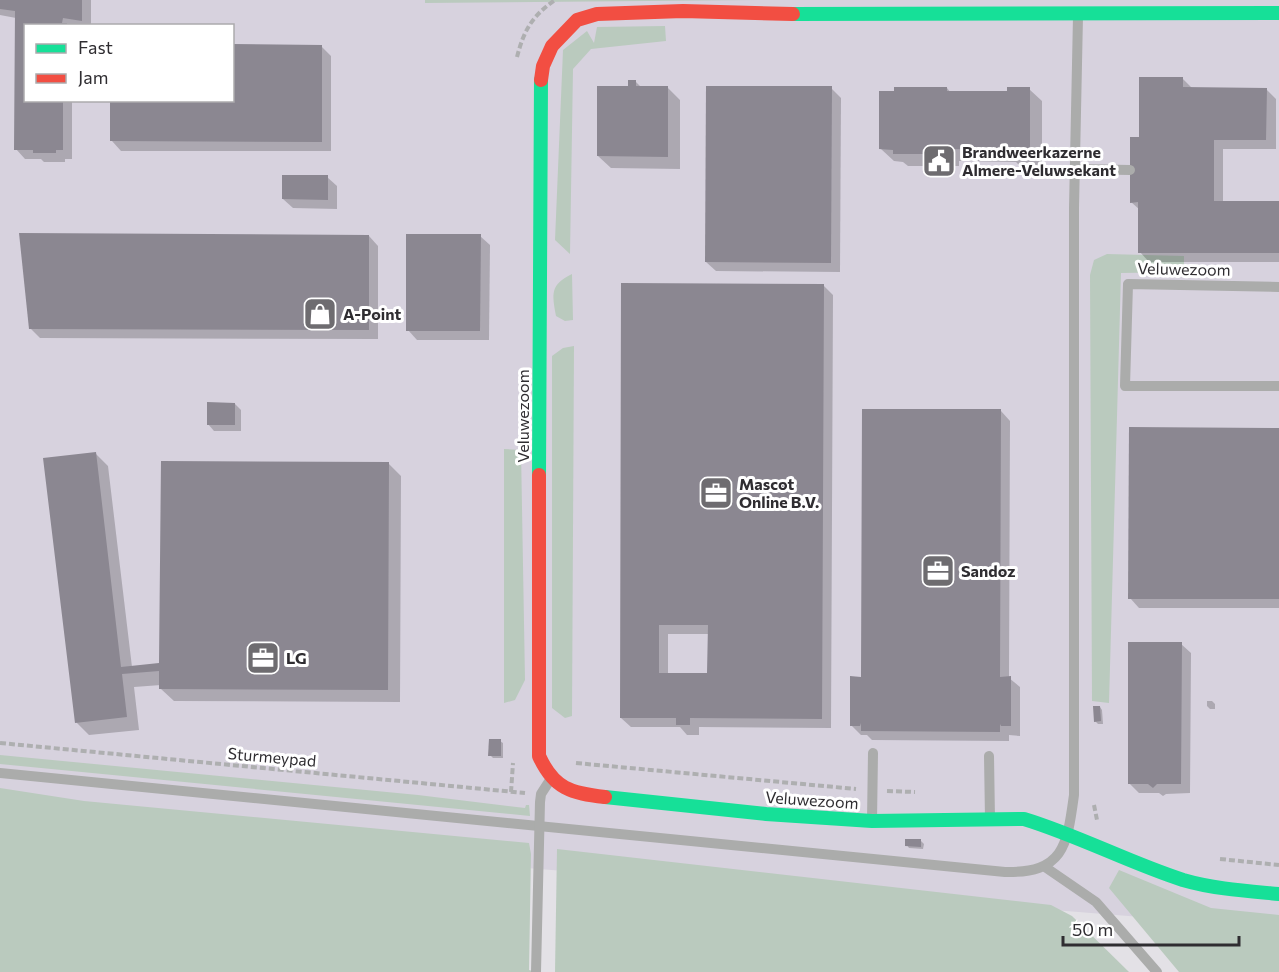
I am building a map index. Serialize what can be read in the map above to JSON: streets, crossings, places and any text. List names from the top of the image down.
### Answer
{
  "streets": {
    "street": ["Veluwezoom"],
    "path": ["Sturmeypad"]
  },
  "places": {
    "public building": ["Brandweerkazerne Almere-Veluwsekant"],
    "shop": ["A-Point"],
    "office": ["Mascot Online B.V.", "Sandoz", "LG"]
  },
  "legend": ["Fast", "Jam"],
  "scale_bar": "50 m"
}
